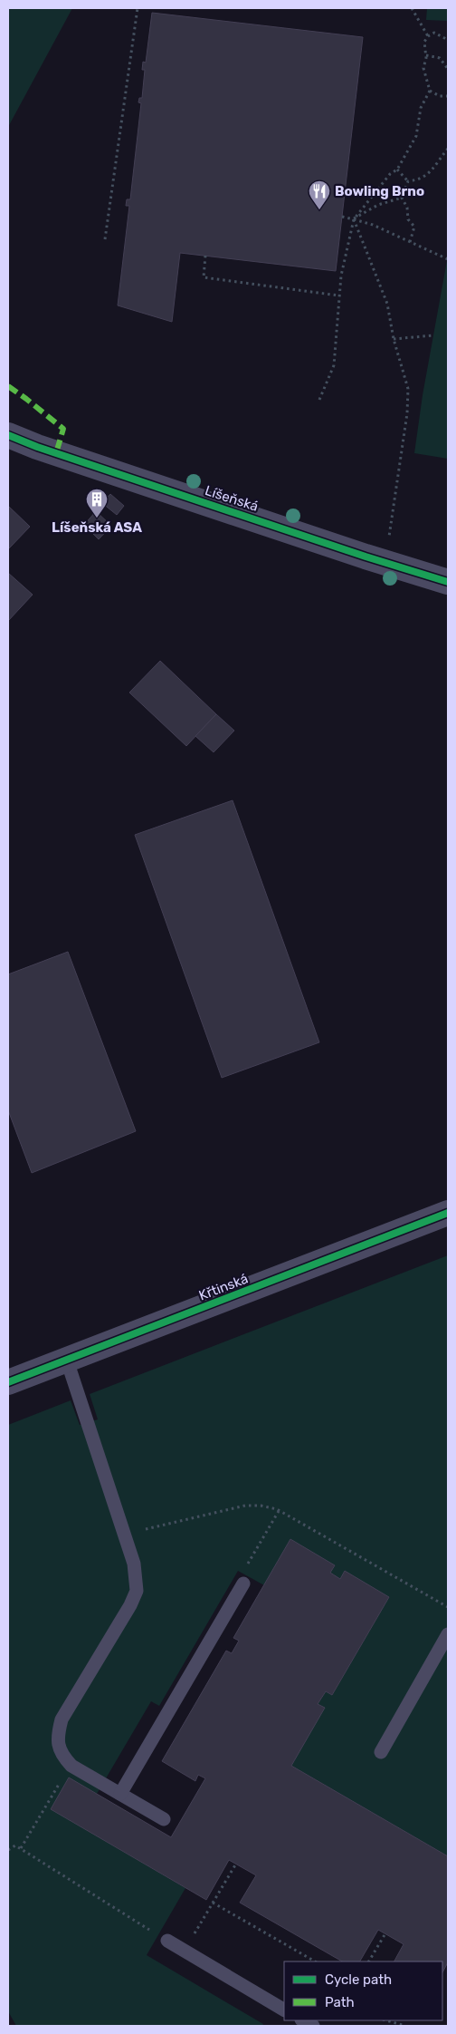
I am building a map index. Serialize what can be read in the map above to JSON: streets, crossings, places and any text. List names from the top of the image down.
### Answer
{
  "streets": {
    "street": ["Líšeňská", "Křtinská"]
  },
  "places": {
    "restaurant": ["Bowling Brno"],
    "building": ["Líšeňská ASA"]
  },
  "legend": ["Cycle path", "Path"]
}
